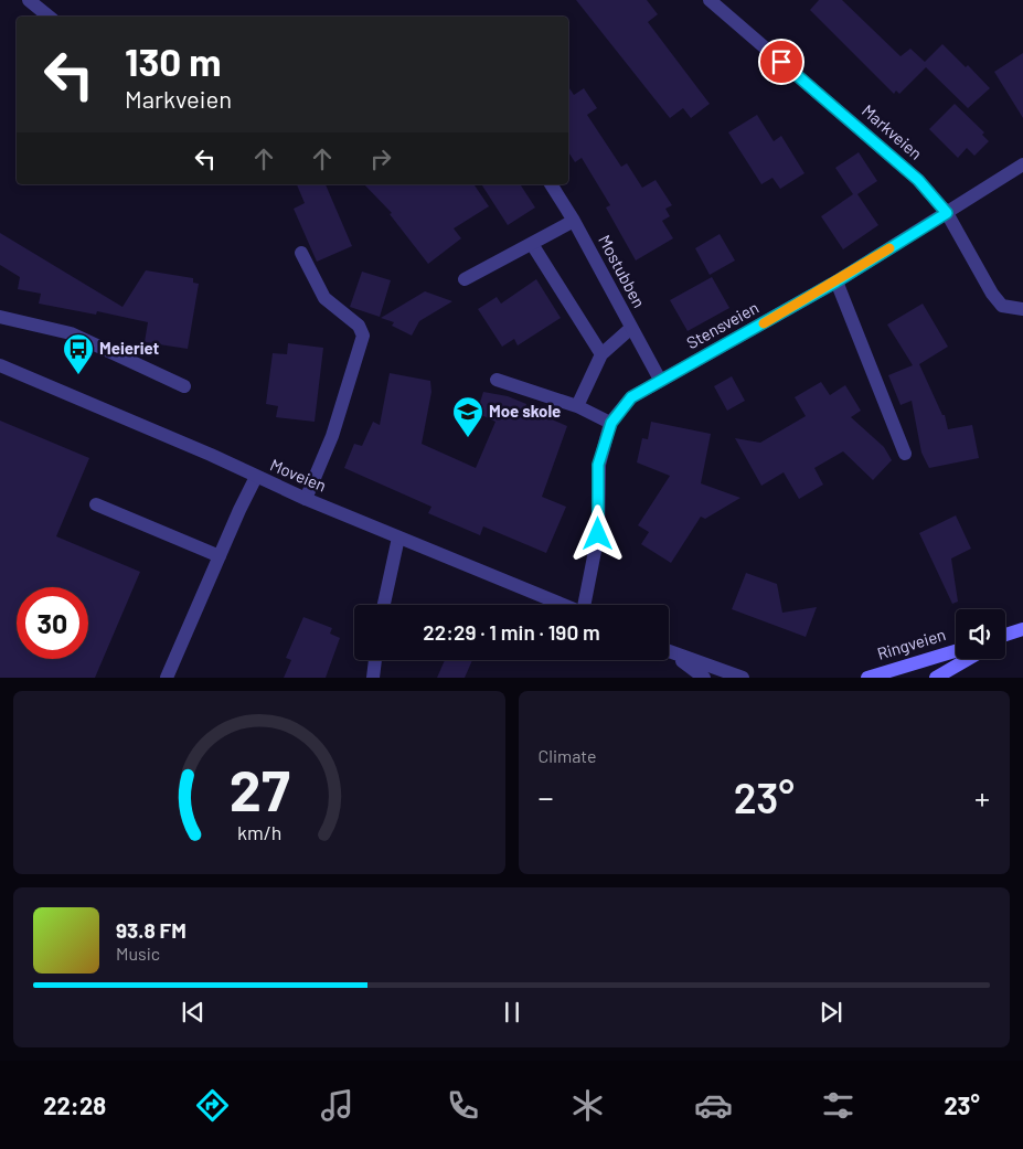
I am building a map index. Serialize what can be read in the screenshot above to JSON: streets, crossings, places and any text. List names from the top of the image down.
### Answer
{
  "streets": {
    "main road": ["Ringveien"],
    "street": [
      "Markveien",
      "Mostubben",
      "Stensveien",
      "Moveien"
    ]
  },
  "crossings": [
    ["Markveien", "Stensveien"],
    ["Mostubben", "Stensveien"]
  ],
  "places": {
    "bus stop": ["Meieriet"],
    "school or university": ["Moe skole"]
  },
  "page": {
    "turn": ["130 m", "Markveien"],
    "limit": "30",
    "trip": "22:29 · 1 min · 190 m",
    "tile": "Climate",
    "heat": ["−", "23°", "+"],
    "song": ["93.8 FM", "Music"],
    "tabs": ["22:28", "23°"],
    "gauge": ["27", "km/h"]
  }
}
